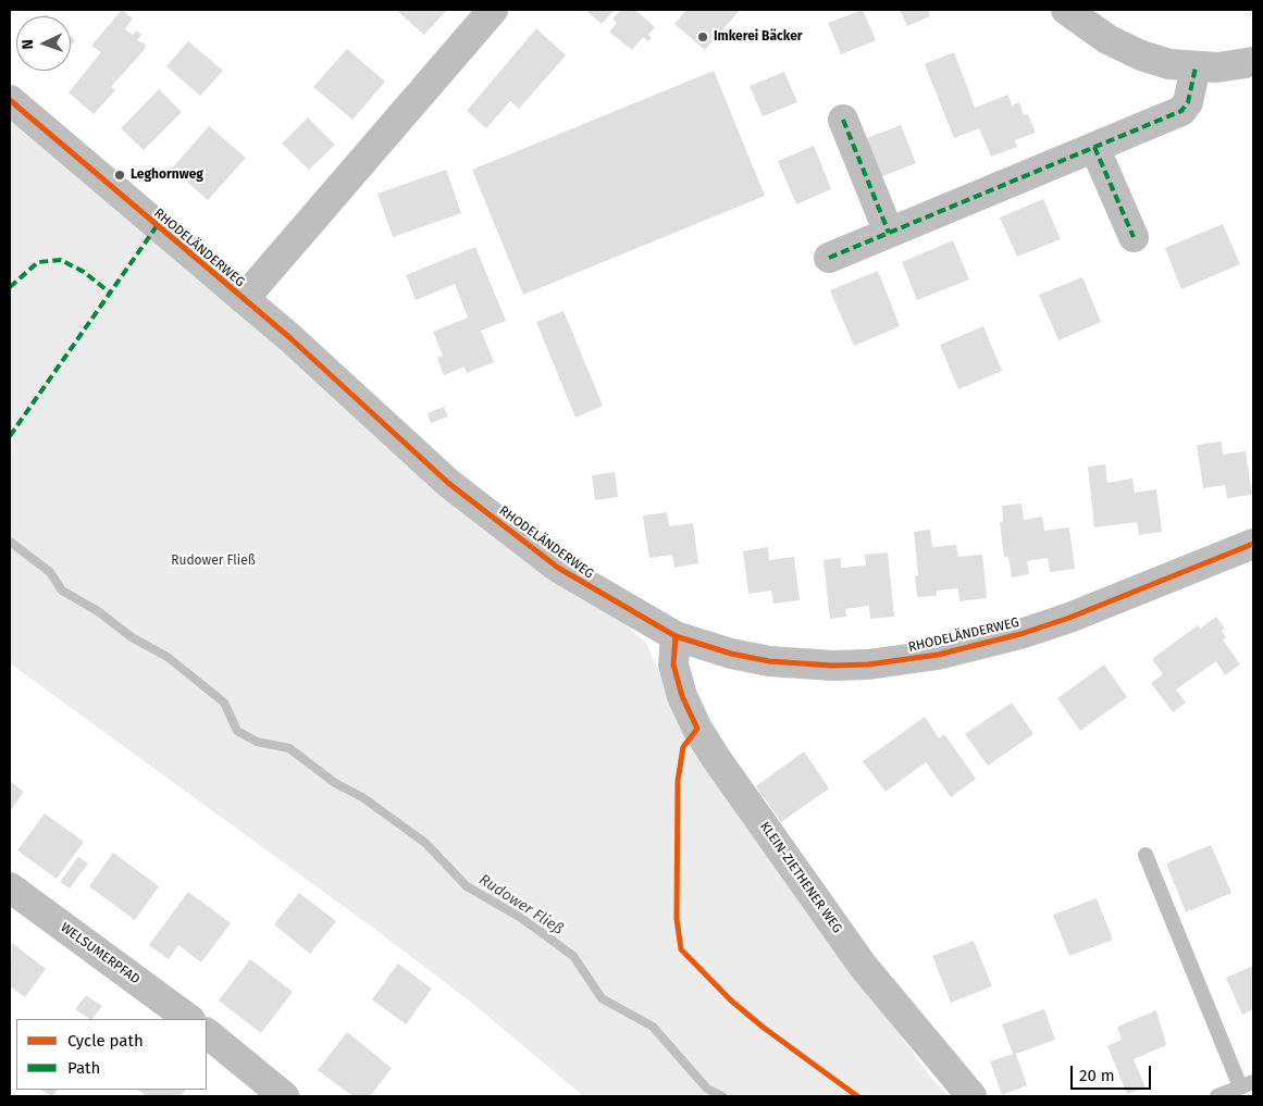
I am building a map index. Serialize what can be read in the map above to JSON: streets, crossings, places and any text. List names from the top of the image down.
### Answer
{
  "streets": {
    "street": ["RHODELÄNDERWEG", "KLEIN-ZIETHENER WEG", "WELSUMERPFAD"]
  },
  "crossings": [
    ["RHODELÄNDERWEG", "KLEIN-ZIETHENER WEG"]
  ],
  "water": ["Rudower Fließ"],
  "parks": ["Rudower Fließ"],
  "places": ["Imkerei Bäcker", "Leghornweg"],
  "legend": ["Cycle path", "Path"],
  "scale_bar": "20 m",
  "north": "left"
}
